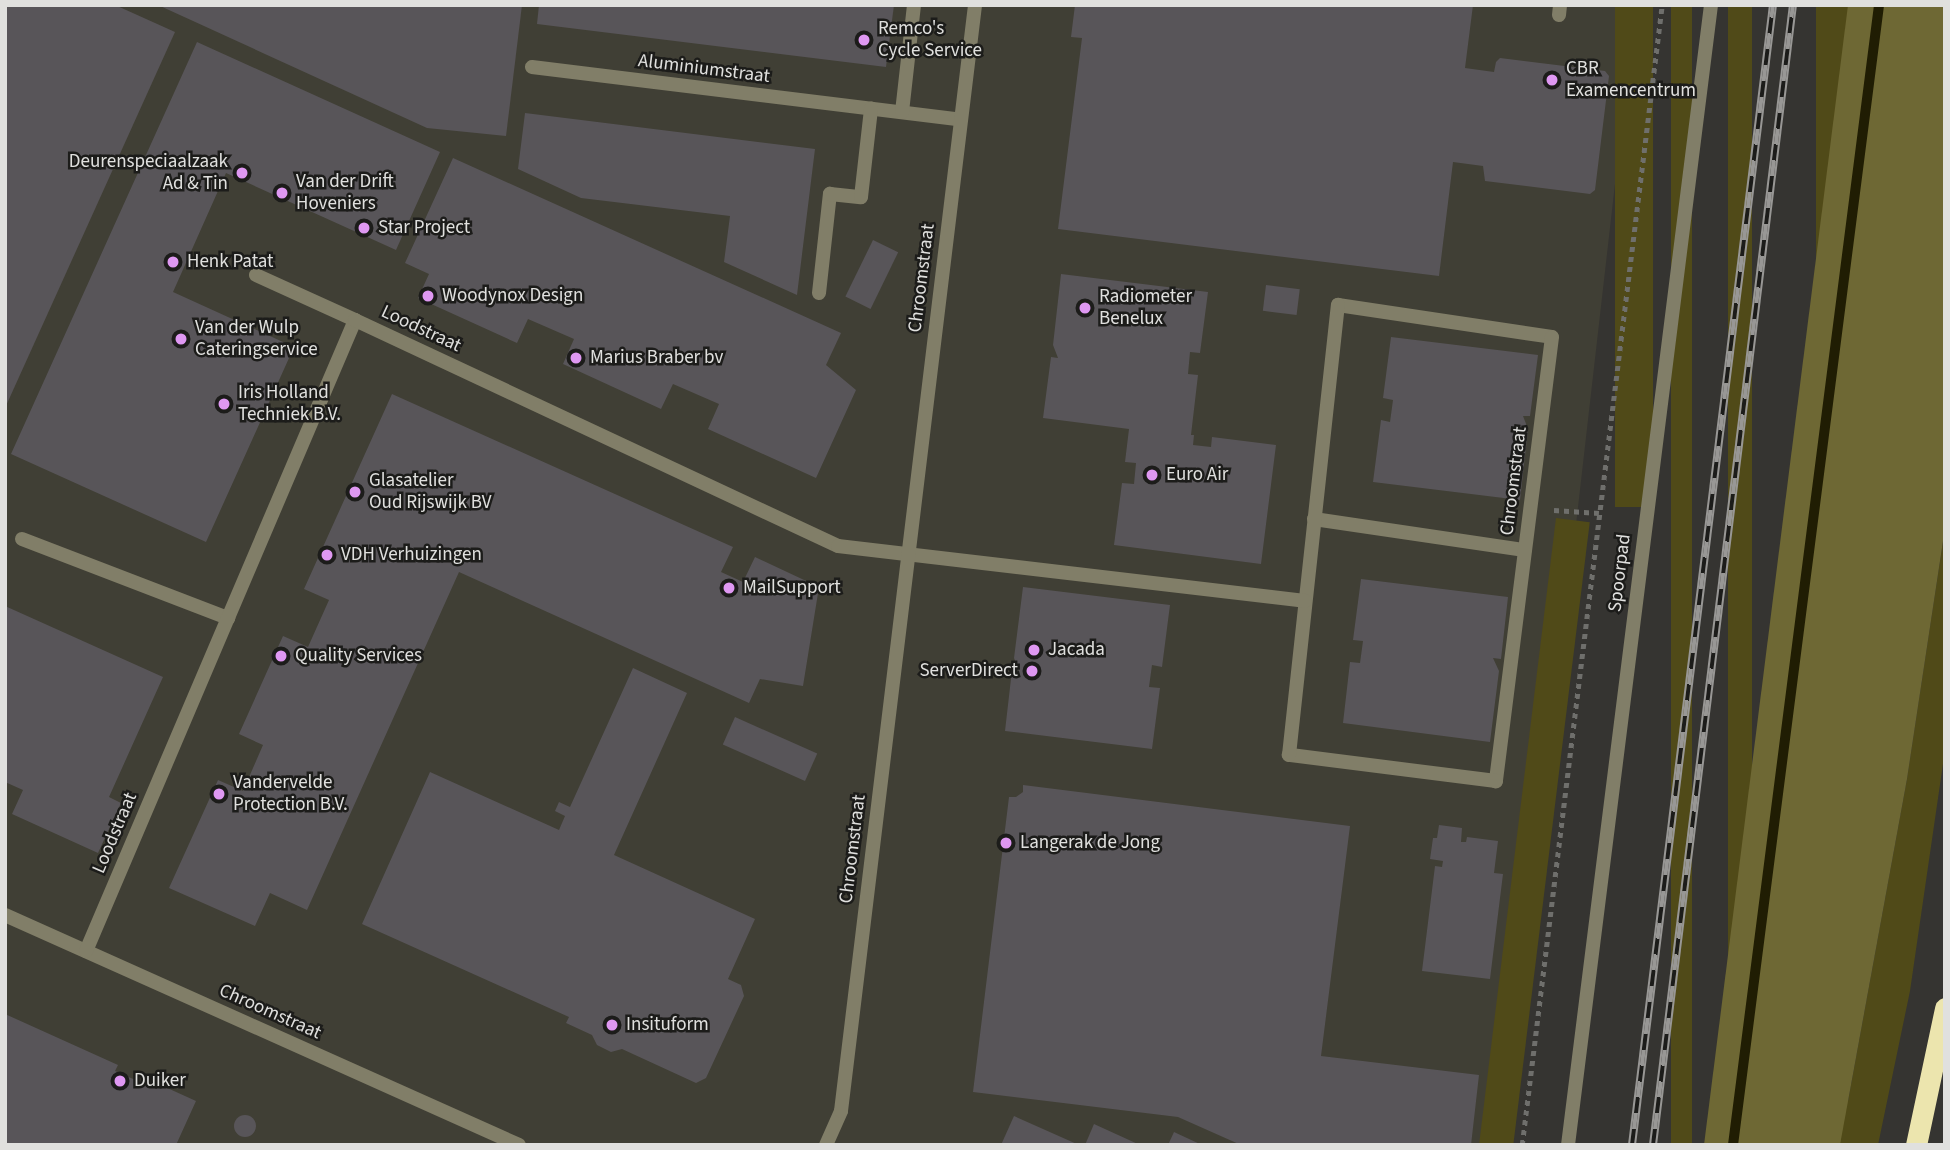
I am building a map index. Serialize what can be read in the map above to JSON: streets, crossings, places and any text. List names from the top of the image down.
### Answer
{
  "streets": {
    "street": [
      "Aluminiumstraat",
      "Chroomstraat",
      "Loodstraat",
      "Spoorpad"
    ]
  },
  "crossings": [
    ["Aluminiumstraat", "Chroomstraat"],
    ["Chroomstraat", "Loodstraat"]
  ],
  "places": [
    "Remco's Cycle Service",
    "CBR Examencentrum",
    "Deurenspeciaalzaak Ad & Tin",
    "Van der Drift Hoveniers",
    "Star Project",
    "Henk Patat",
    "Woodynox Design",
    "Radiometer Benelux",
    "Van der Wulp Cateringservice",
    "Marius Braber bv",
    "Iris Holland Techniek B.V.",
    "Euro Air",
    "Glasatelier Oud Rijswijk BV",
    "VDH Verhuizingen",
    "MailSupport",
    "Jacada",
    "Quality Services",
    "ServerDirect",
    "Vandervelde Protection B.V.",
    "Langerak de Jong",
    "Insituform",
    "Duiker"
  ]
}
